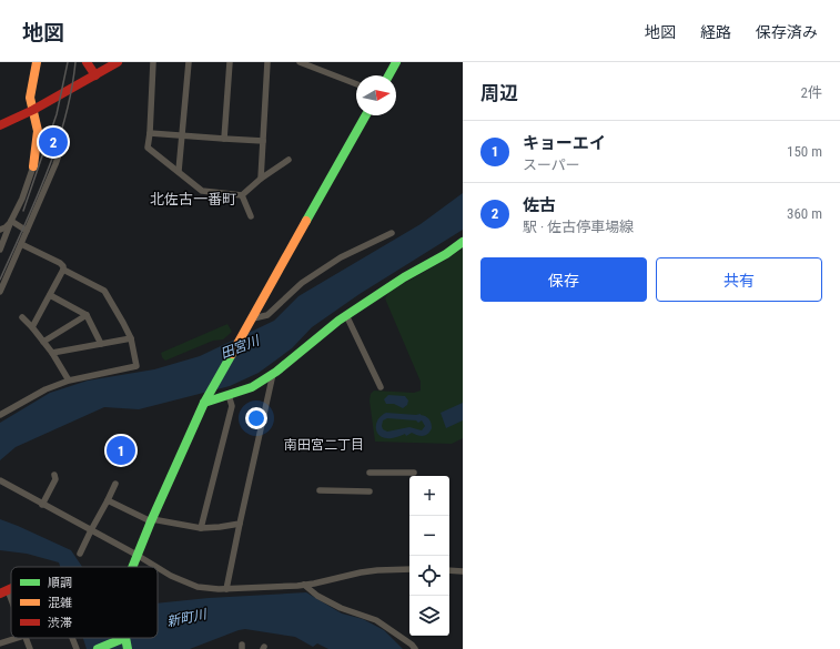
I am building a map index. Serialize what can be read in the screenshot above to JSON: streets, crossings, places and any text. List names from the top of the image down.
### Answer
{
  "districts": ["北佐古一番町", "南田宮二丁目"],
  "water": ["田宮川", "新町川"],
  "legend": ["順調", "混雑", "渋滞"],
  "north": "right",
  "page": {
    "header": "地図",
    "nav": ["地図", "経路", "保存済み"],
    "heading": ["周辺", "2件"],
    "list": [
      {
        "mark": "1",
        "name": "キョーエイ",
        "note": "スーパー",
        "value": "150 m"
      },
      {
        "mark": "2",
        "name": "佐古",
        "note": "駅 · 佐古停車場線",
        "value": "360 m"
      }
    ],
    "pins": ["2", "1"],
    "buttons": ["保存", "共有"],
    "map_buttons": ["+", "−"]
  }
}
